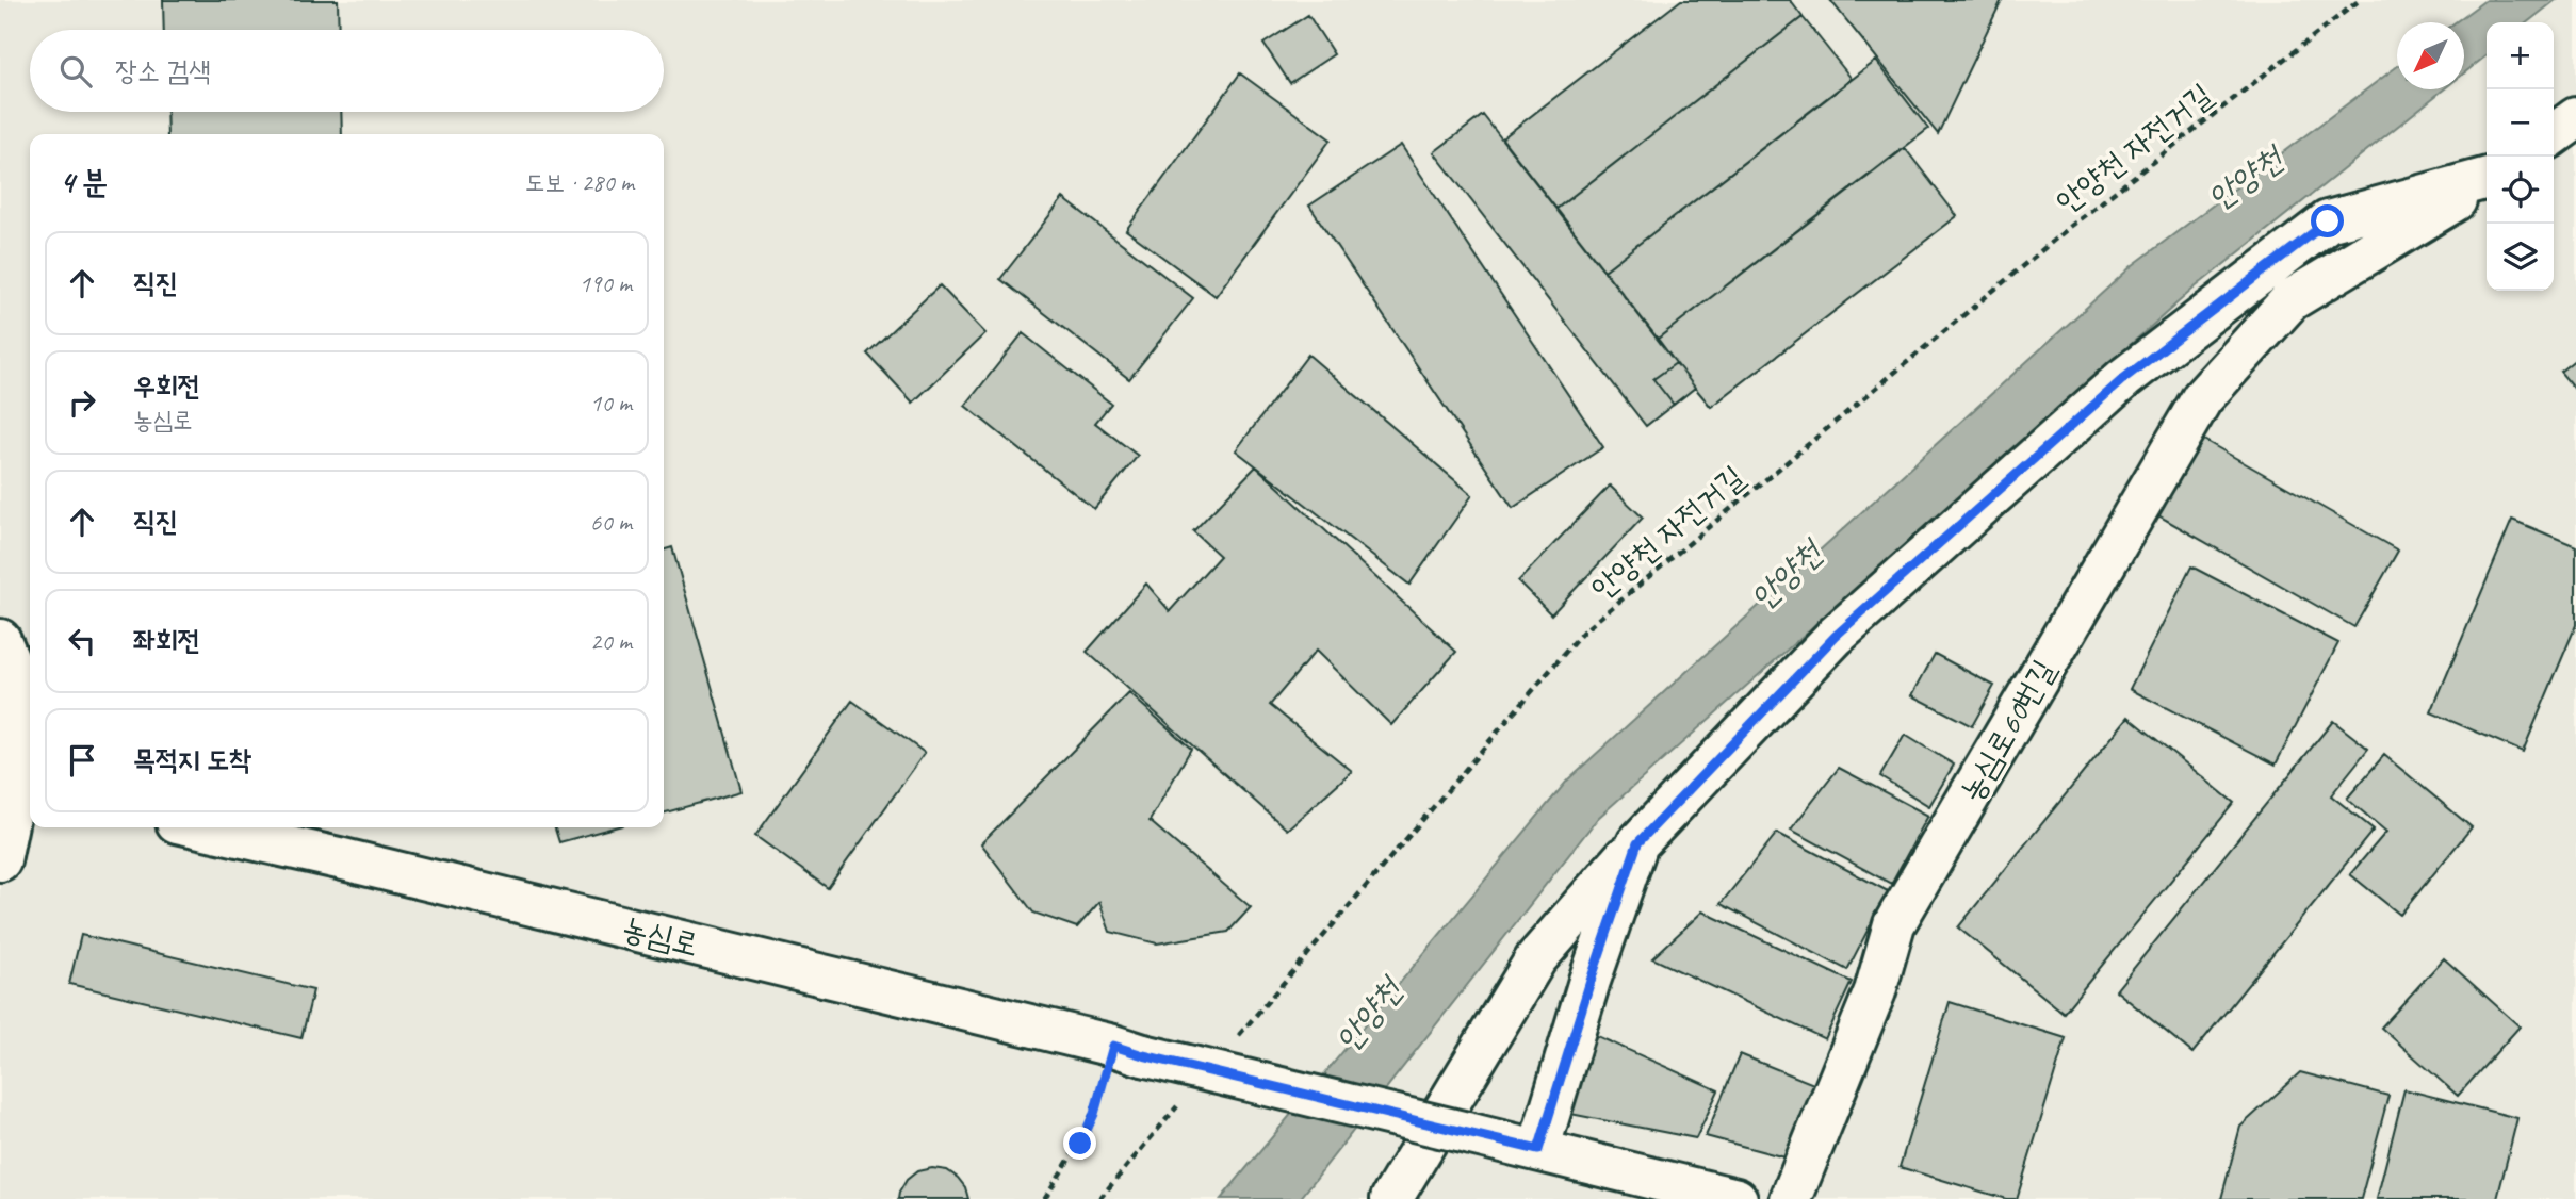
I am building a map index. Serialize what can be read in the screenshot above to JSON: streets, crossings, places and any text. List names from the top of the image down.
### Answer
{
  "streets": {
    "street": ["농심로60번길", "농심로"],
    "path": ["안양천 자전거길"]
  },
  "water": ["안양천"],
  "north": "bottom left",
  "page": {
    "map_buttons": ["+", "−"],
    "search": "장소 검색",
    "heading": ["4 분", "도보 · 280 m"],
    "list": [
      ["직진", "190 m"],
      ["우회전", "농심로", "10 m"],
      ["직진", "60 m"],
      ["좌회전", "20 m"],
      "목적지 도착"
    ]
  }
}
